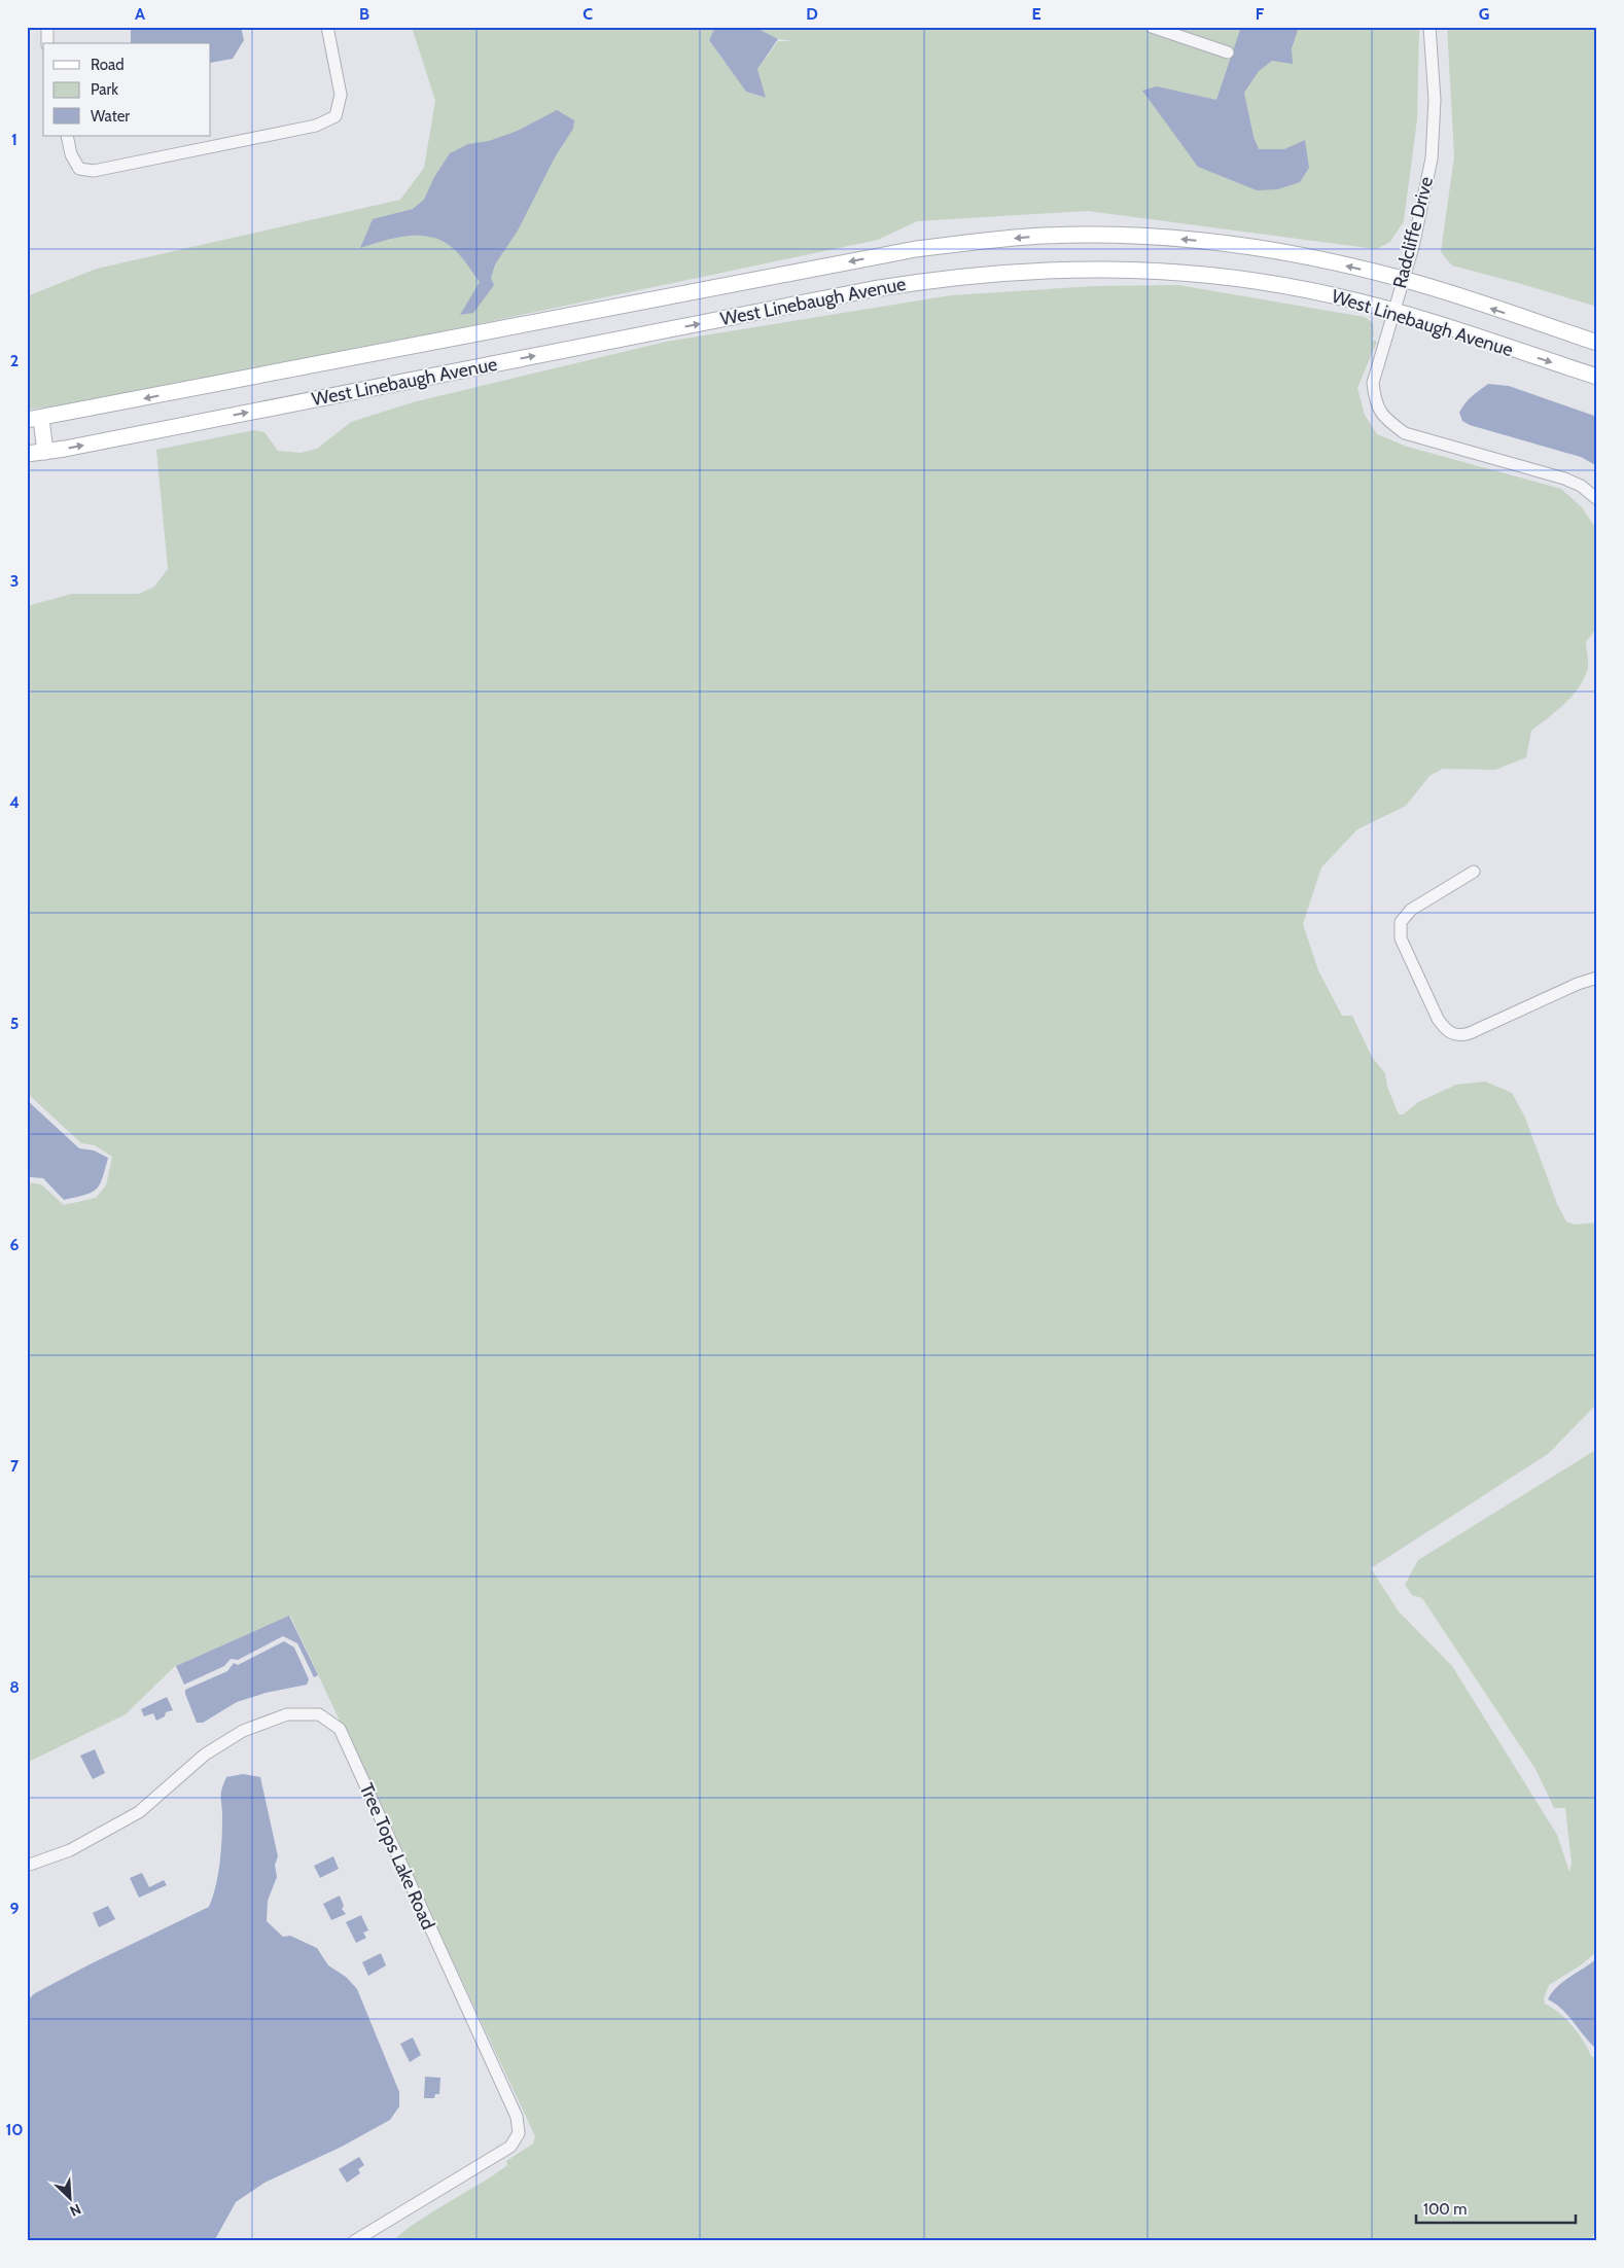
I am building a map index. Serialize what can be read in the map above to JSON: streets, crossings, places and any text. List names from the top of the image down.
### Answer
{
  "streets": {
    "main road": ["West Linebaugh Avenue"],
    "street": ["Radcliffe Drive", "Tree Tops Lake Road"]
  },
  "crossings": [
    ["Radcliffe Drive", "West Linebaugh Avenue"]
  ],
  "legend": ["Road", "Park", "Water"],
  "scale_bar": "100 m",
  "north": "bottom right",
  "grid": {
    "columns": [
      "A",
      "B",
      "C",
      "D",
      "E",
      "F",
      "G"
    ],
    "rows": [
      "1",
      "2",
      "3",
      "4",
      "5",
      "6",
      "7",
      "8",
      "9",
      "10"
    ]
  }
}
